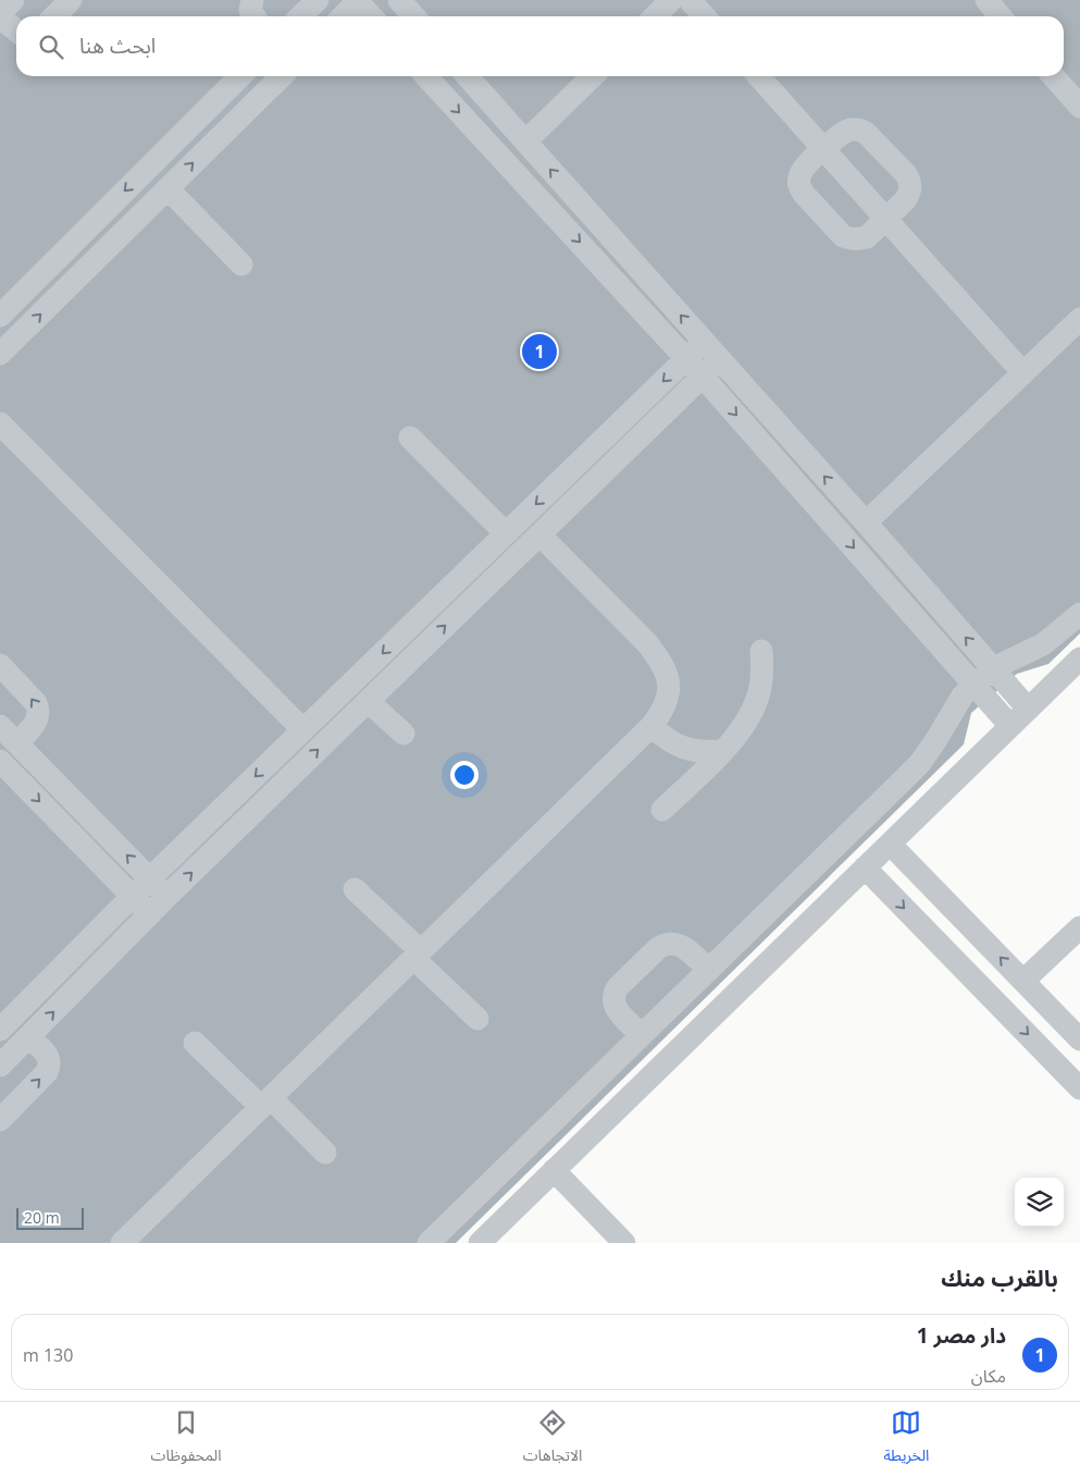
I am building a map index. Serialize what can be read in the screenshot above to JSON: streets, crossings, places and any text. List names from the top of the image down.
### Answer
{
  "scale_bar": "20 m",
  "page": {
    "search": "ابحث هنا",
    "pins": "1",
    "scale": "20 m",
    "heading": "بالقرب منك",
    "list": [
      {
        "mark": "1",
        "name": "دار مصر 1",
        "note": "مكان",
        "value": "130 m"
      }
    ],
    "nav": ["الخريطة", "الاتجاهات", "المحفوظات"]
  }
}
